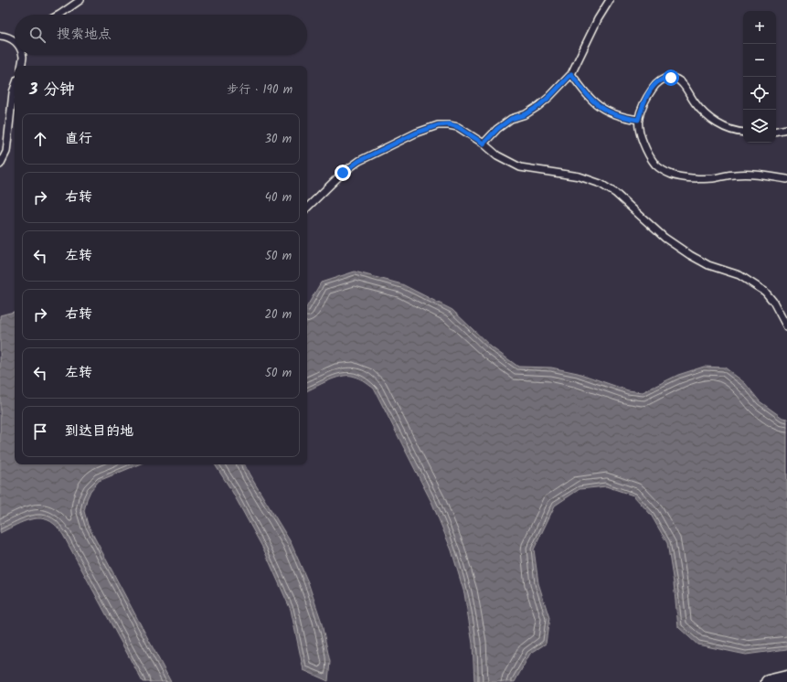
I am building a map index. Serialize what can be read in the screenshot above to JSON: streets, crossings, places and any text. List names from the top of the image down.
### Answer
{
  "page": {
    "map_buttons": ["+", "−"],
    "search": "搜索地点",
    "heading": ["3 分钟", "步行 · 190 m"],
    "list": [
      ["直行", "30 m"],
      ["右转", "40 m"],
      ["左转", "50 m"],
      ["右转", "20 m"],
      ["左转", "50 m"],
      "到达目的地"
    ]
  }
}
